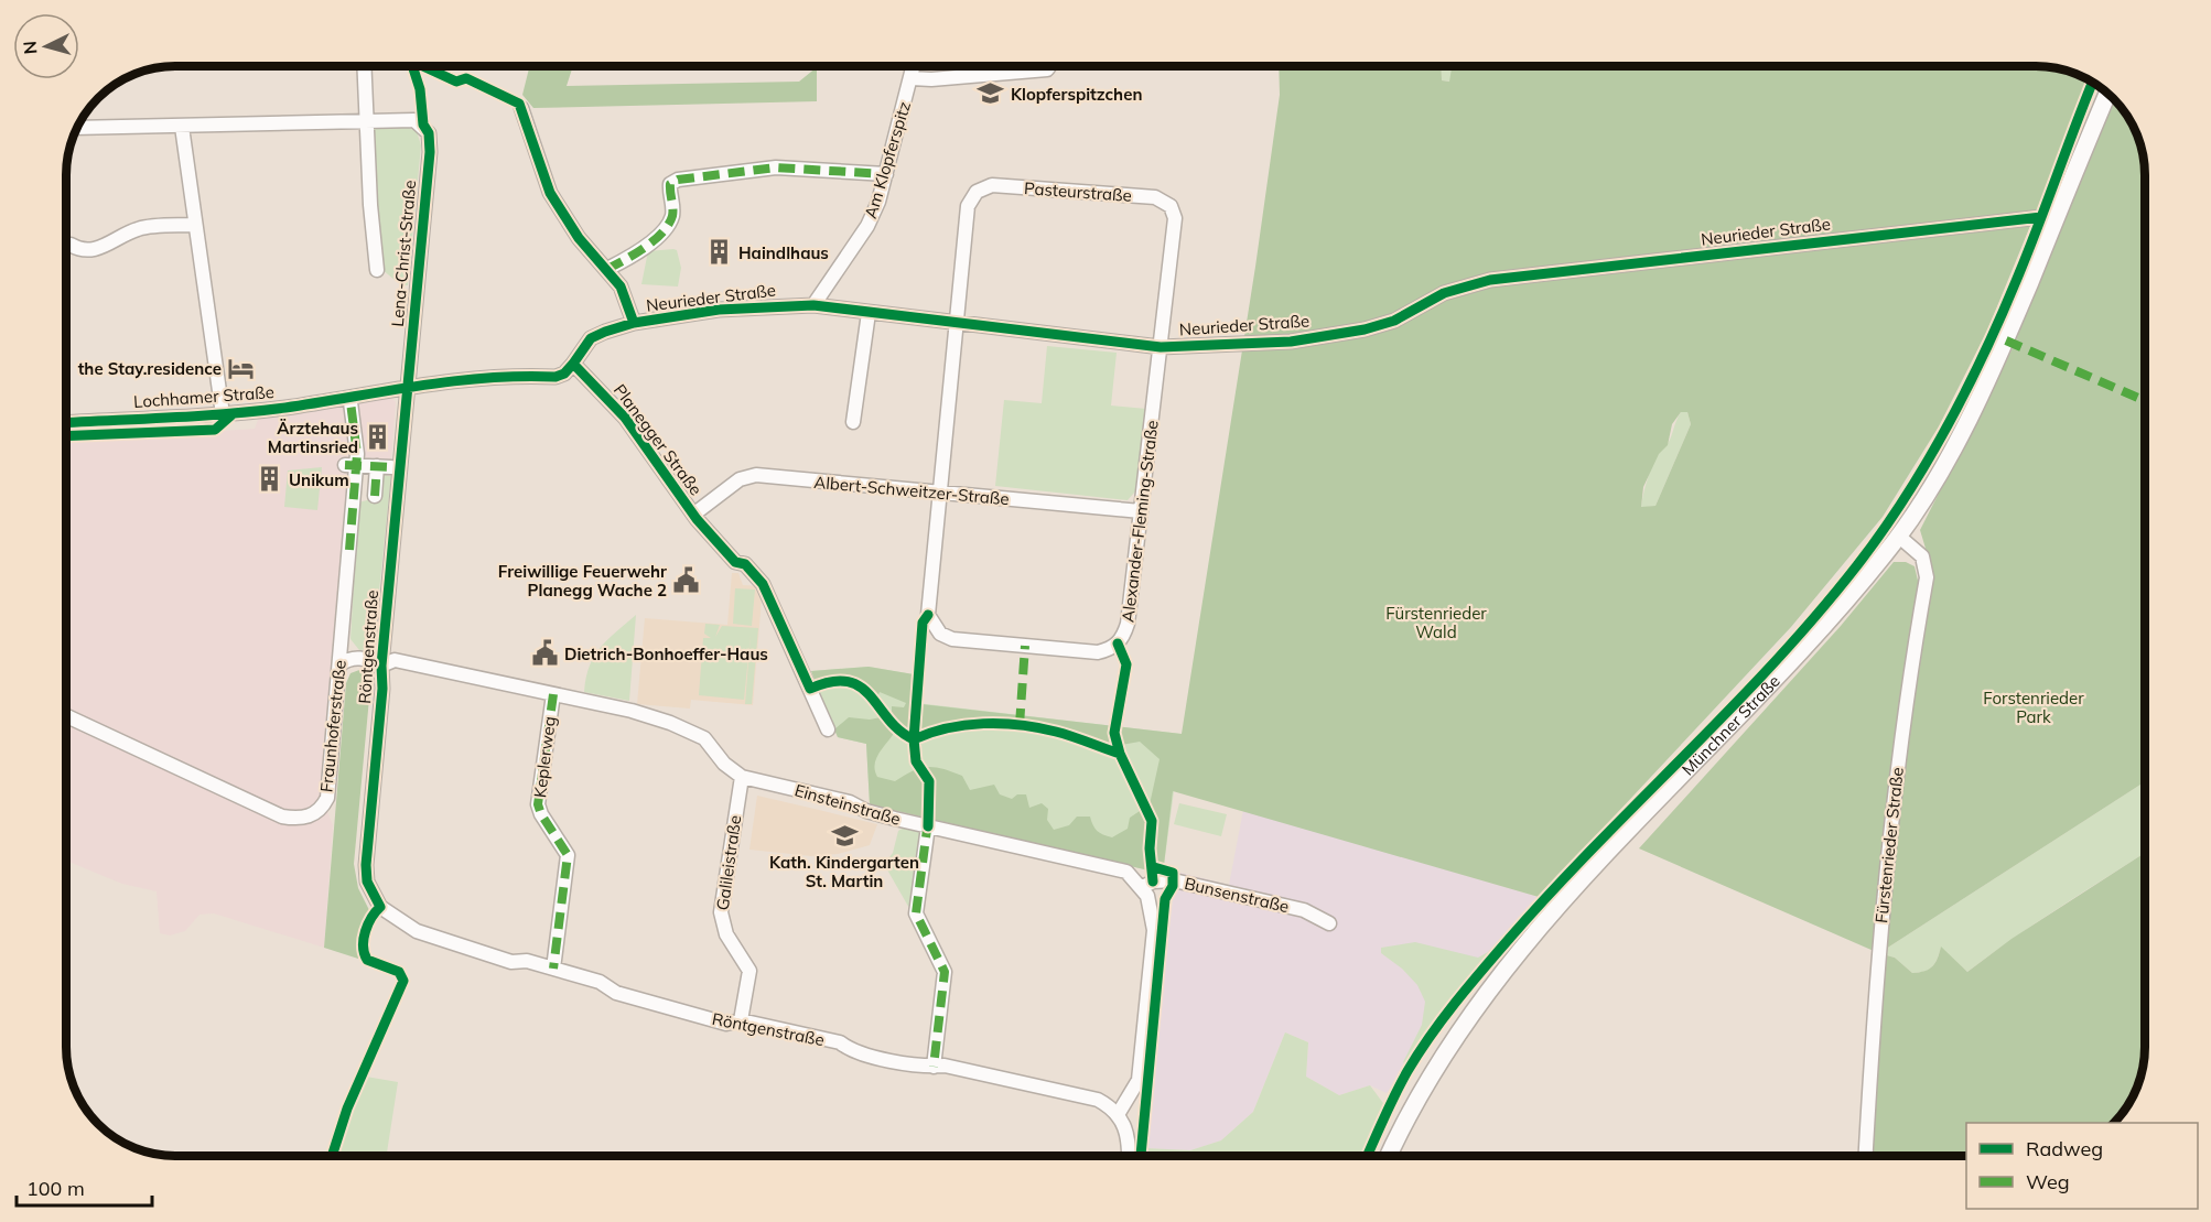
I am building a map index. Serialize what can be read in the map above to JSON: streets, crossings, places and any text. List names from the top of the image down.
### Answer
{
  "streets": {
    "main road": ["Münchner Straße"],
    "street": [
      "Am Klopferspitz",
      "Pasteurstraße",
      "Neurieder Straße",
      "Lena-Christ-Straße",
      "Lochhamer Straße",
      "Planegger Straße",
      "Albert-Schweitzer-Straße",
      "Alexander-Fleming-Straße",
      "Röntgenstraße",
      "Fraunhoferstraße",
      "Keplerweg",
      "Einsteinstraße",
      "Fürstenrieder Straße",
      "Galileistraße",
      "Bunsenstraße"
    ]
  },
  "crossings": [
    ["Am Klopferspitz", "Neurieder Straße"],
    ["Pasteurstraße", "Neurieder Straße"],
    ["Pasteurstraße", "Albert-Schweitzer-Straße"],
    ["Pasteurstraße", "Alexander-Fleming-Straße"],
    ["Neurieder Straße", "Planegger Straße"],
    ["Neurieder Straße", "Alexander-Fleming-Straße"],
    ["Neurieder Straße", "Münchner Straße"],
    ["Lena-Christ-Straße", "Röntgenstraße"],
    ["Lochhamer Straße", "Fraunhoferstraße"],
    ["Planegger Straße", "Albert-Schweitzer-Straße"],
    ["Albert-Schweitzer-Straße", "Alexander-Fleming-Straße"],
    ["Röntgenstraße", "Keplerweg"],
    ["Röntgenstraße", "Einsteinstraße"],
    ["Röntgenstraße", "Galileistraße"],
    ["Münchner Straße", "Fürstenrieder Straße"],
    ["Fraunhoferstraße", "Einsteinstraße"],
    ["Keplerweg", "Einsteinstraße"],
    ["Einsteinstraße", "Galileistraße"],
    ["Einsteinstraße", "Bunsenstraße"]
  ],
  "parks": ["Fürstenrieder Wald", "Forstenrieder Park"],
  "places": {
    "school or university": ["Klopferspitzchen", "Kath. Kindergarten St. Martin"],
    "building": ["Haindlhaus", "Ärztehaus Martinsried", "Unikum"],
    "hotel": ["the Stay.residence"],
    "public building": ["Freiwillige Feuerwehr Planegg Wache 2", "Dietrich-Bonhoeffer-Haus"]
  },
  "legend": ["Radweg", "Weg"],
  "scale_bar": "100 m",
  "north": "left"
}
